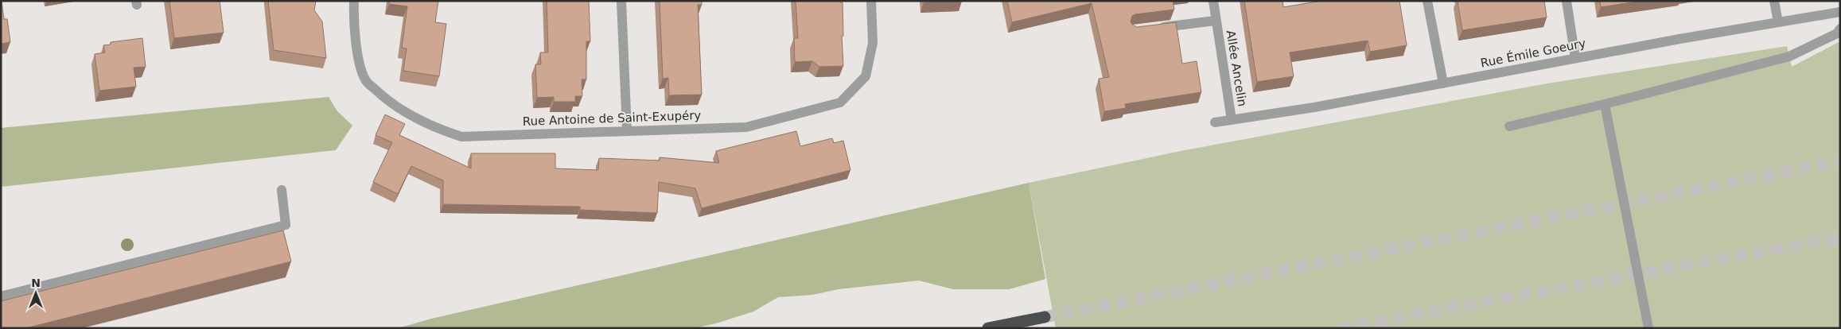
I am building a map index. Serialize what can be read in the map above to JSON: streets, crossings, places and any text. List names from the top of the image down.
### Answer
{
  "streets": {
    "street": ["Rue Émile Goeury", "Allée Ancelin", "Rue Antoine de Saint-Exupéry"]
  },
  "crossings": [
    ["Rue Émile Goeury", "Allée Ancelin"]
  ],
  "north": "top"
}
